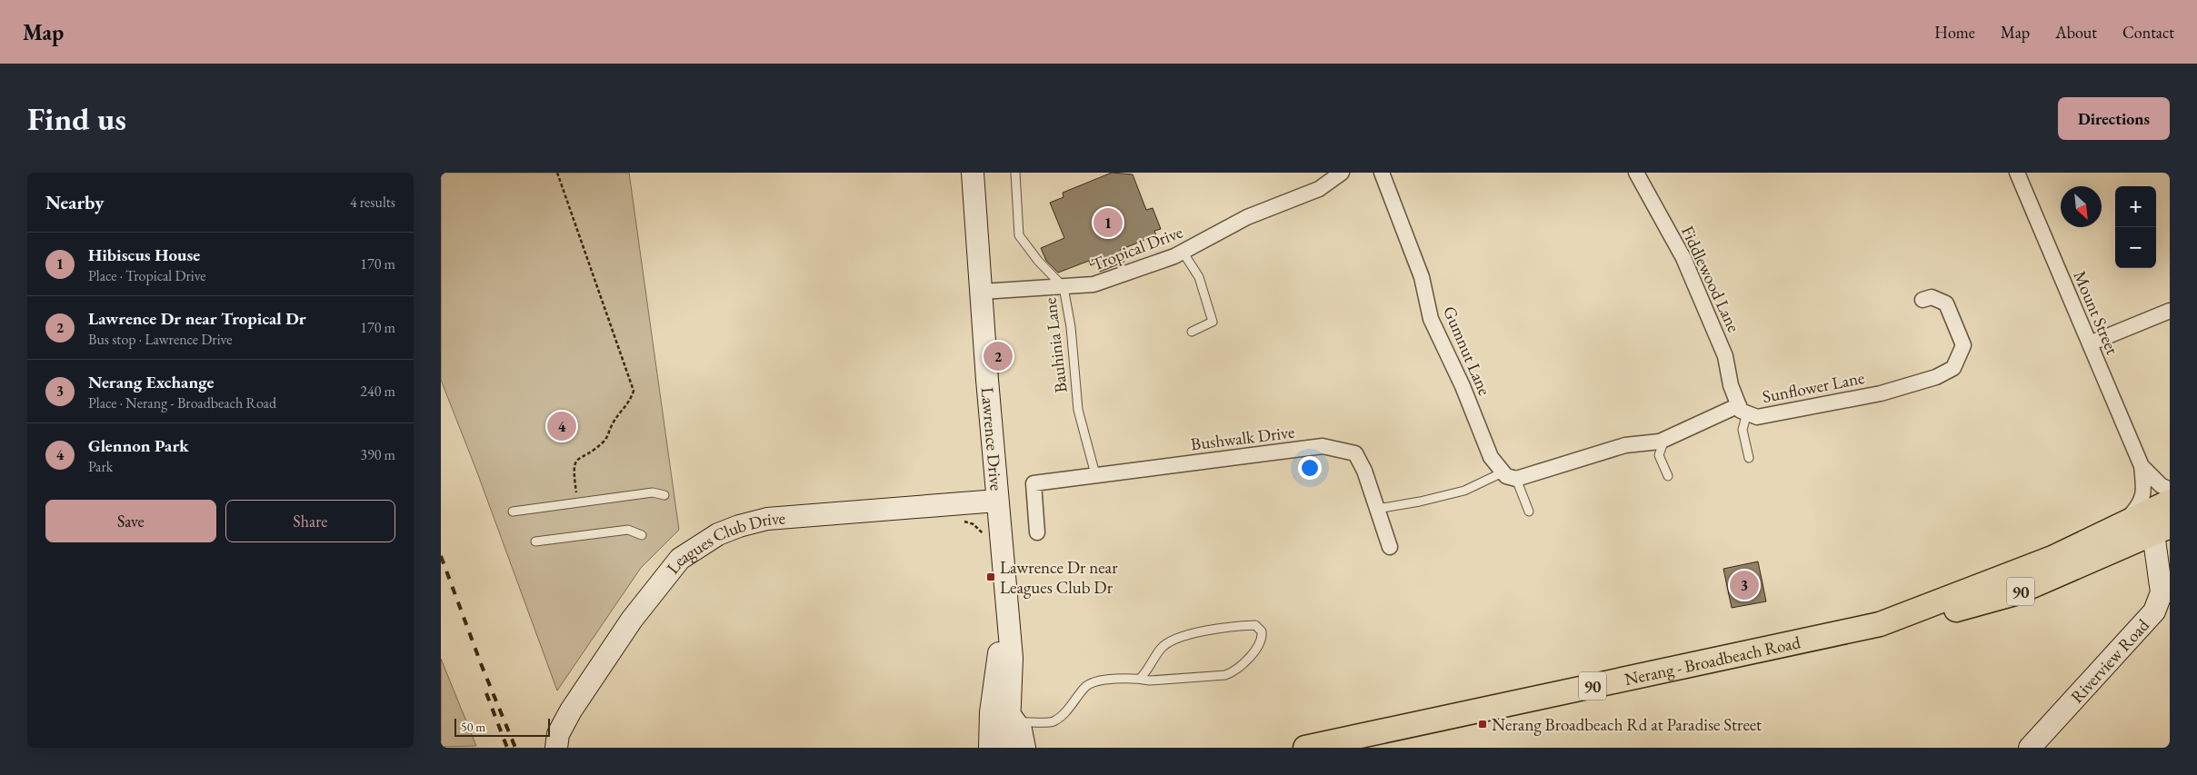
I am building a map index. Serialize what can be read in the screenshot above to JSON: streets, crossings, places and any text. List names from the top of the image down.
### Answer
{
  "streets": {
    "main road": ["90", "Nerang - Broadbeach Road"],
    "street": [
      "Tropical Drive",
      "Fiddlewood Lane",
      "Mount Street",
      "Gumnut Lane",
      "Sunflower Lane",
      "Bushwalk Drive",
      "Lawrence Drive",
      "Leagues Club Drive",
      "Riverview Road"
    ],
    "lane": ["Bauhinia Lane"]
  },
  "crossings": [
    ["Tropical Drive", "Bauhinia Lane"],
    ["Tropical Drive", "Lawrence Drive"],
    ["Fiddlewood Lane", "Sunflower Lane"],
    ["Mount Street", "Nerang - Broadbeach Road"],
    ["Mount Street", "Riverview Road"],
    ["Bauhinia Lane", "Bushwalk Drive"],
    ["Gumnut Lane", "Sunflower Lane"],
    ["Lawrence Drive", "Leagues Club Drive"],
    ["Nerang - Broadbeach Road", "Riverview Road"]
  ],
  "places": {
    "transit": ["Lawrence Dr near Leagues Club Dr", "Nerang Broadbeach Rd at Paradise Street"]
  },
  "scale_bar": "50 m",
  "north": "bottom right",
  "page": {
    "header": "Map",
    "nav": [
      "Home",
      "Map",
      "About",
      "Contact"
    ],
    "buttons": [
      "Directions",
      ["Save", "Share"]
    ],
    "title": "Find us",
    "heading": ["Nearby", "4 results"],
    "map_buttons": ["+", "−"],
    "pins": [
      "1",
      "2",
      "4",
      "3"
    ],
    "list": [
      {
        "mark": "1",
        "name": "Hibiscus House",
        "note": "Place · Tropical Drive",
        "value": "170 m"
      },
      {
        "mark": "2",
        "name": "Lawrence Dr near Tropical Dr",
        "note": "Bus stop · Lawrence Drive",
        "value": "170 m"
      },
      {
        "mark": "3",
        "name": "Nerang Exchange",
        "note": "Place · Nerang - Broadbeach Road",
        "value": "240 m"
      },
      {
        "mark": "4",
        "name": "Glennon Park",
        "note": "Park",
        "value": "390 m"
      }
    ],
    "scale": "50 m"
  }
}
